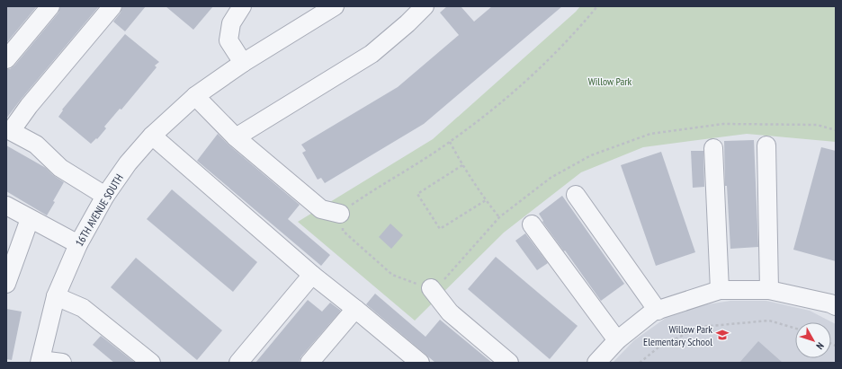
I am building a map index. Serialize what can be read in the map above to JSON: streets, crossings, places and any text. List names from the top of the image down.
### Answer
{
  "streets": {
    "street": ["16TH AVENUE SOUTH"]
  },
  "parks": ["Willow Park"],
  "places": {
    "school or university": ["Willow Park Elementary School"]
  },
  "north": "bottom right"
}
